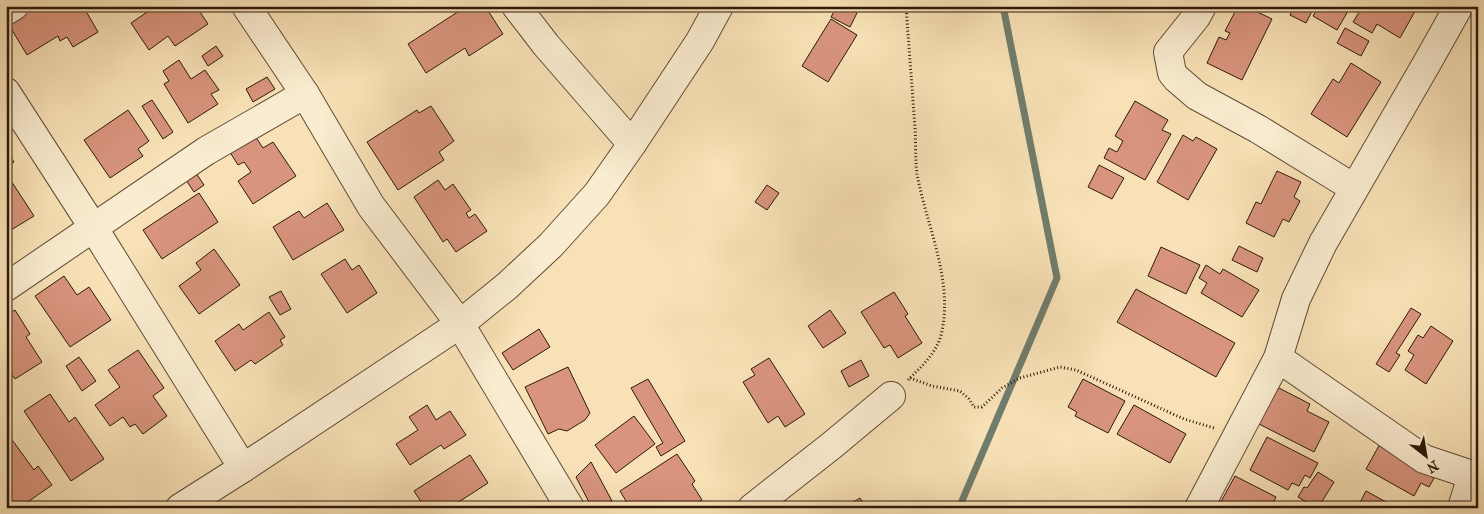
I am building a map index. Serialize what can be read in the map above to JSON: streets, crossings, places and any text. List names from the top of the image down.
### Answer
{
  "north": "bottom right"
}
